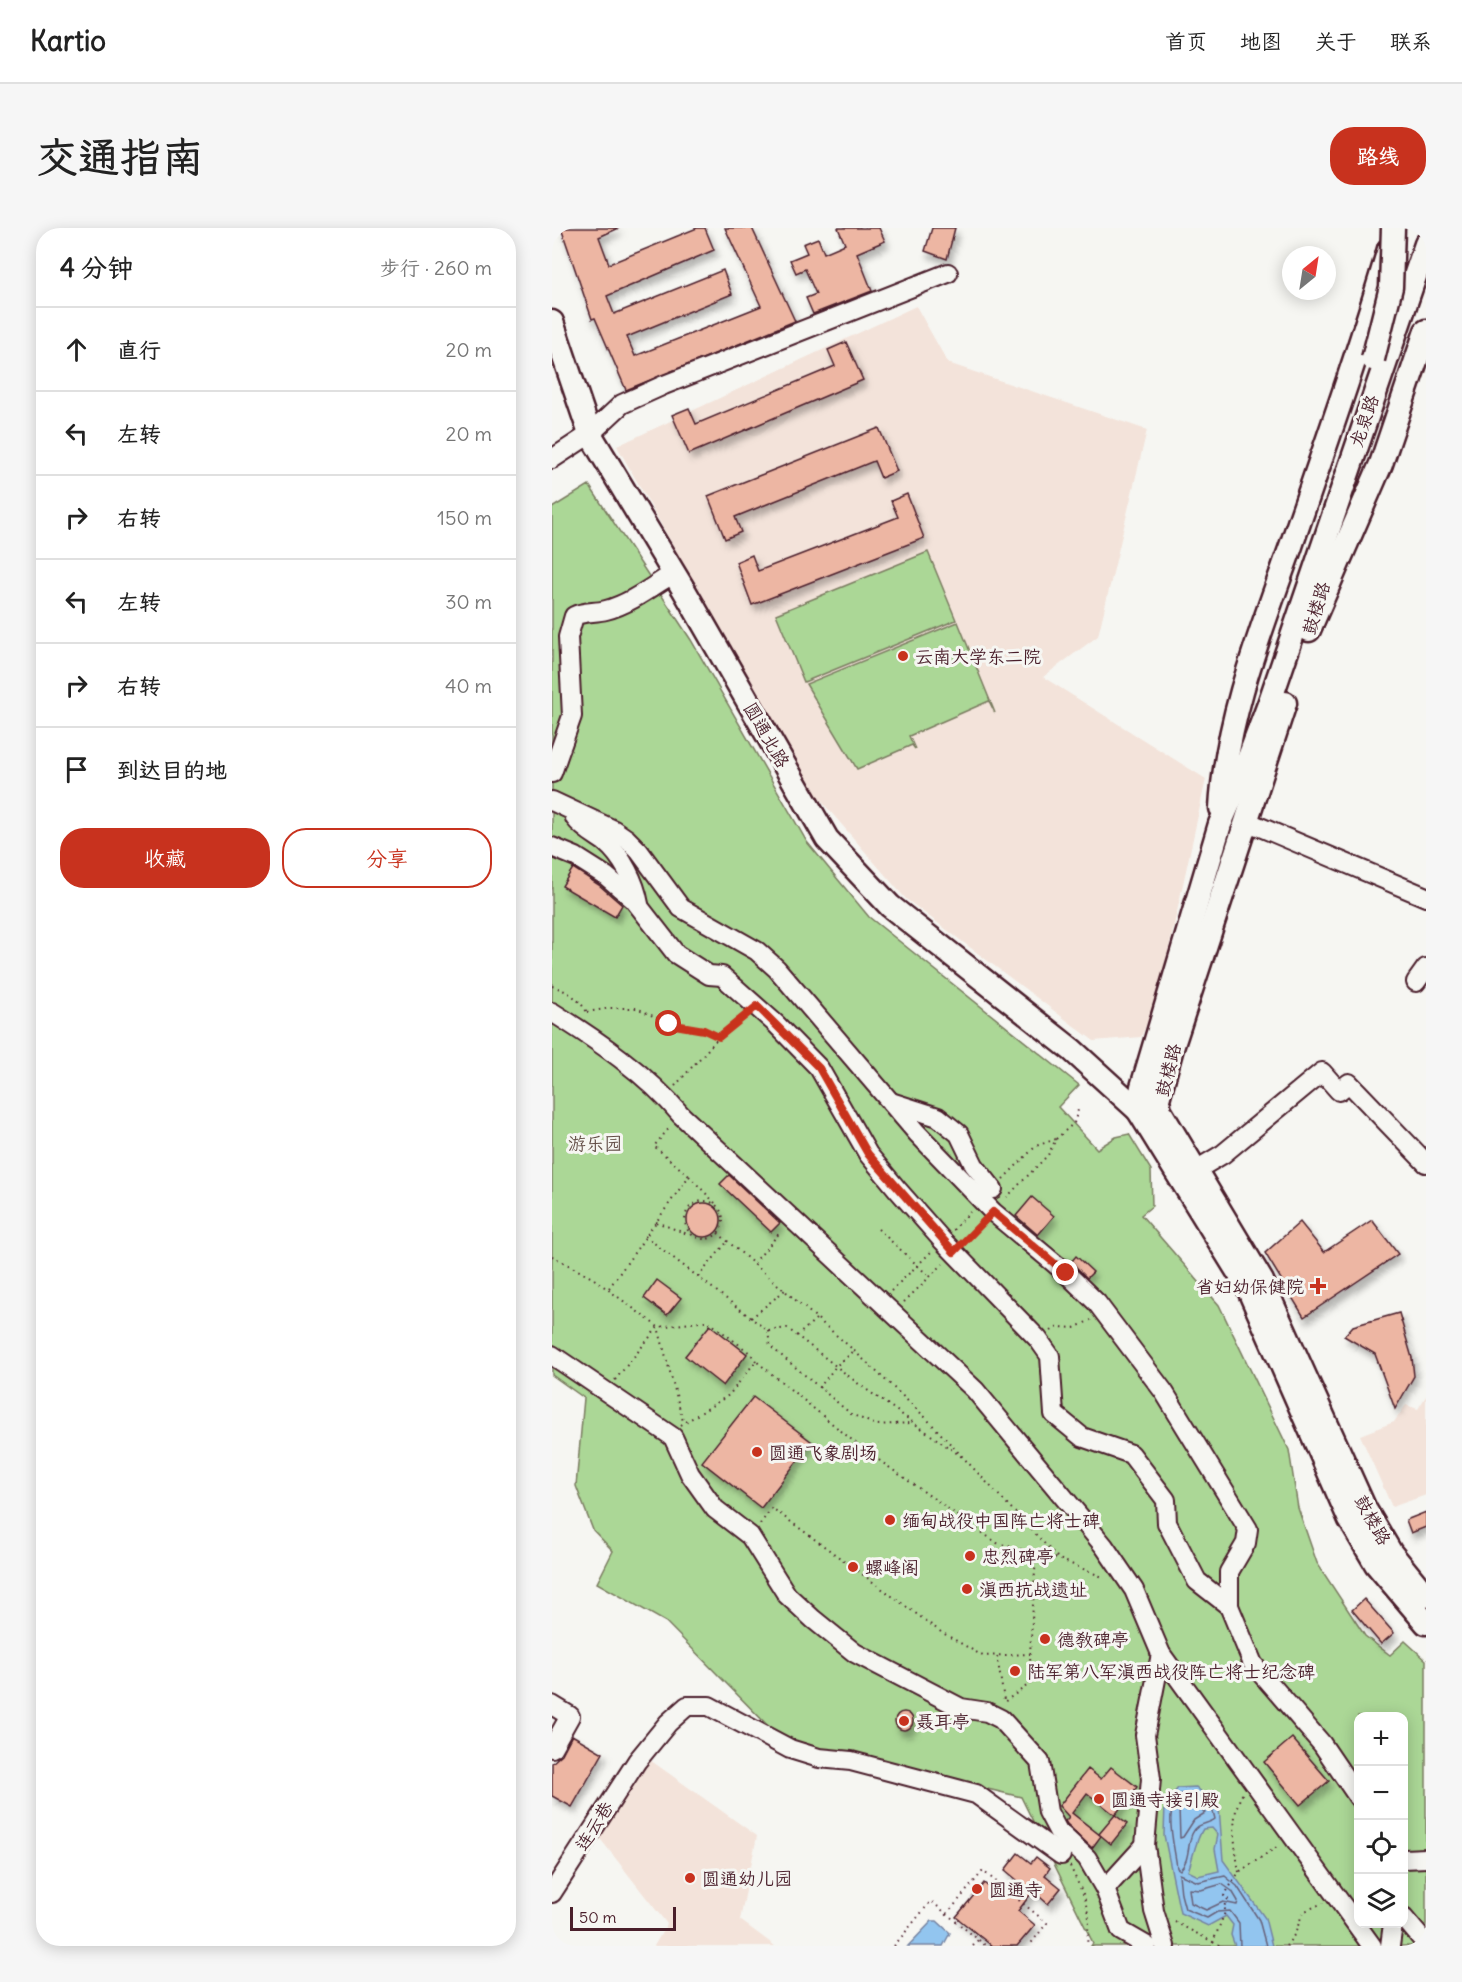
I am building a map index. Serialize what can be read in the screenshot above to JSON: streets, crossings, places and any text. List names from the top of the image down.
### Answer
{
  "streets": {
    "main road": ["龙泉路", "鼓楼路", "圆通北路"],
    "street": ["连云巷"]
  },
  "crossings": [
    ["龙泉路", "鼓楼路"],
    ["鼓楼路", "圆通北路"]
  ],
  "parks": ["游乐园"],
  "places": {
    "other": [
      "云南大学东二院",
      "圆通飞象剧场",
      "缅甸战役中国阵亡将士碑",
      "忠烈碑亭",
      "螺峰阁",
      "滇西抗战遗址",
      "德教碑亭",
      "陆军第八军滇西战役阵亡将士纪念碑",
      "聂耳亭",
      "圆通寺接引殿",
      "圆通幼儿园",
      "圆通寺"
    ],
    "health": ["省妇幼保健院"]
  },
  "scale_bar": "50 m",
  "north": "top right",
  "page": {
    "header": "Kartio",
    "nav": [
      "首页",
      "地图",
      "关于",
      "联系"
    ],
    "buttons": [
      "路线",
      ["收藏", "分享"]
    ],
    "title": "交通指南",
    "heading": ["4 分钟", "步行 · 260 m"],
    "list": [
      ["直行", "20 m"],
      ["左转", "20 m"],
      ["右转", "150 m"],
      ["左转", "30 m"],
      ["右转", "40 m"],
      "到达目的地"
    ],
    "map_buttons": ["+", "−"],
    "scale": "50 m"
  }
}
